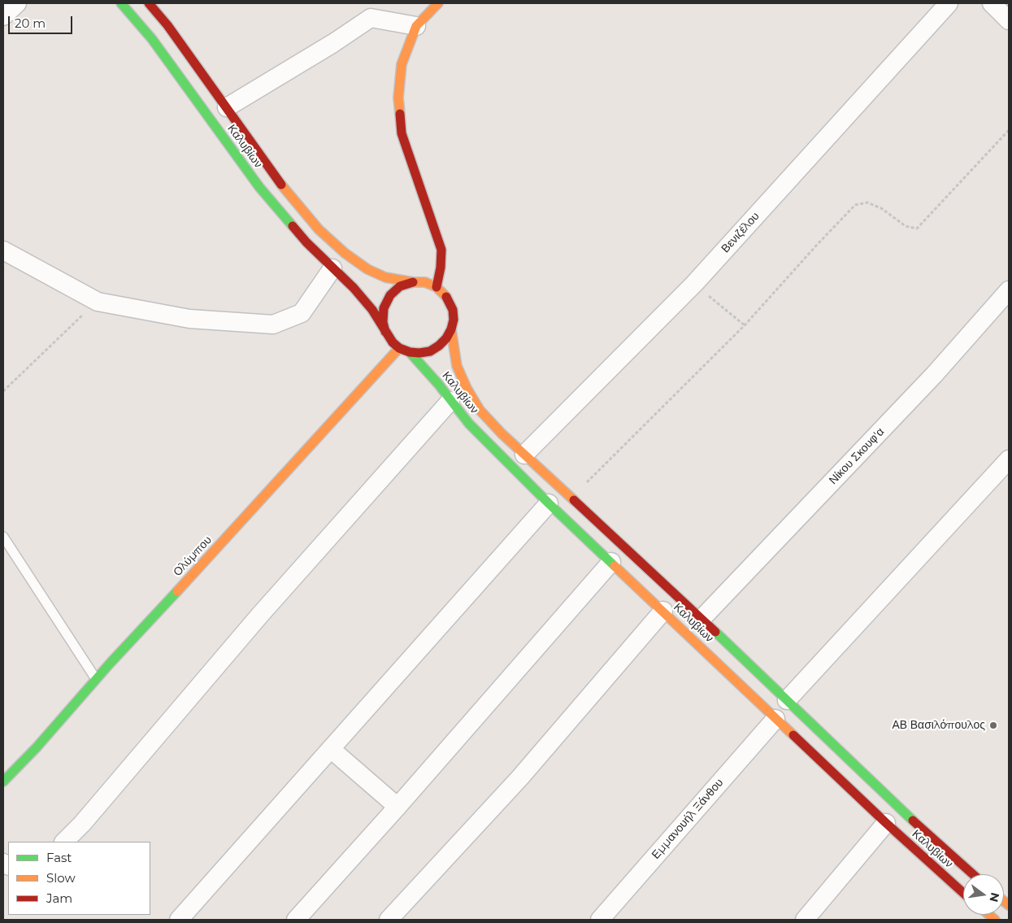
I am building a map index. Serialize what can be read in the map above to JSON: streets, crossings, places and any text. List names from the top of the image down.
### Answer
{
  "streets": {
    "main road": ["Καλυβίων", "Ολύμπου"],
    "street": ["Βενιζέλου", "Νίκου Σκουφ'α", "Εμμανουήλ Ξάνθου"]
  },
  "crossings": [
    ["Καλυβίων", "Βενιζέλου"],
    ["Καλυβίων", "Νίκου Σκουφ'α"],
    ["Καλυβίων", "Ολύμπου"],
    ["Καλυβίων", "Εμμανουήλ Ξάνθου"]
  ],
  "places": ["ΑΒ Βασιλόπουλος"],
  "legend": ["Fast", "Slow", "Jam"],
  "scale_bar": "20 m",
  "north": "right"
}
